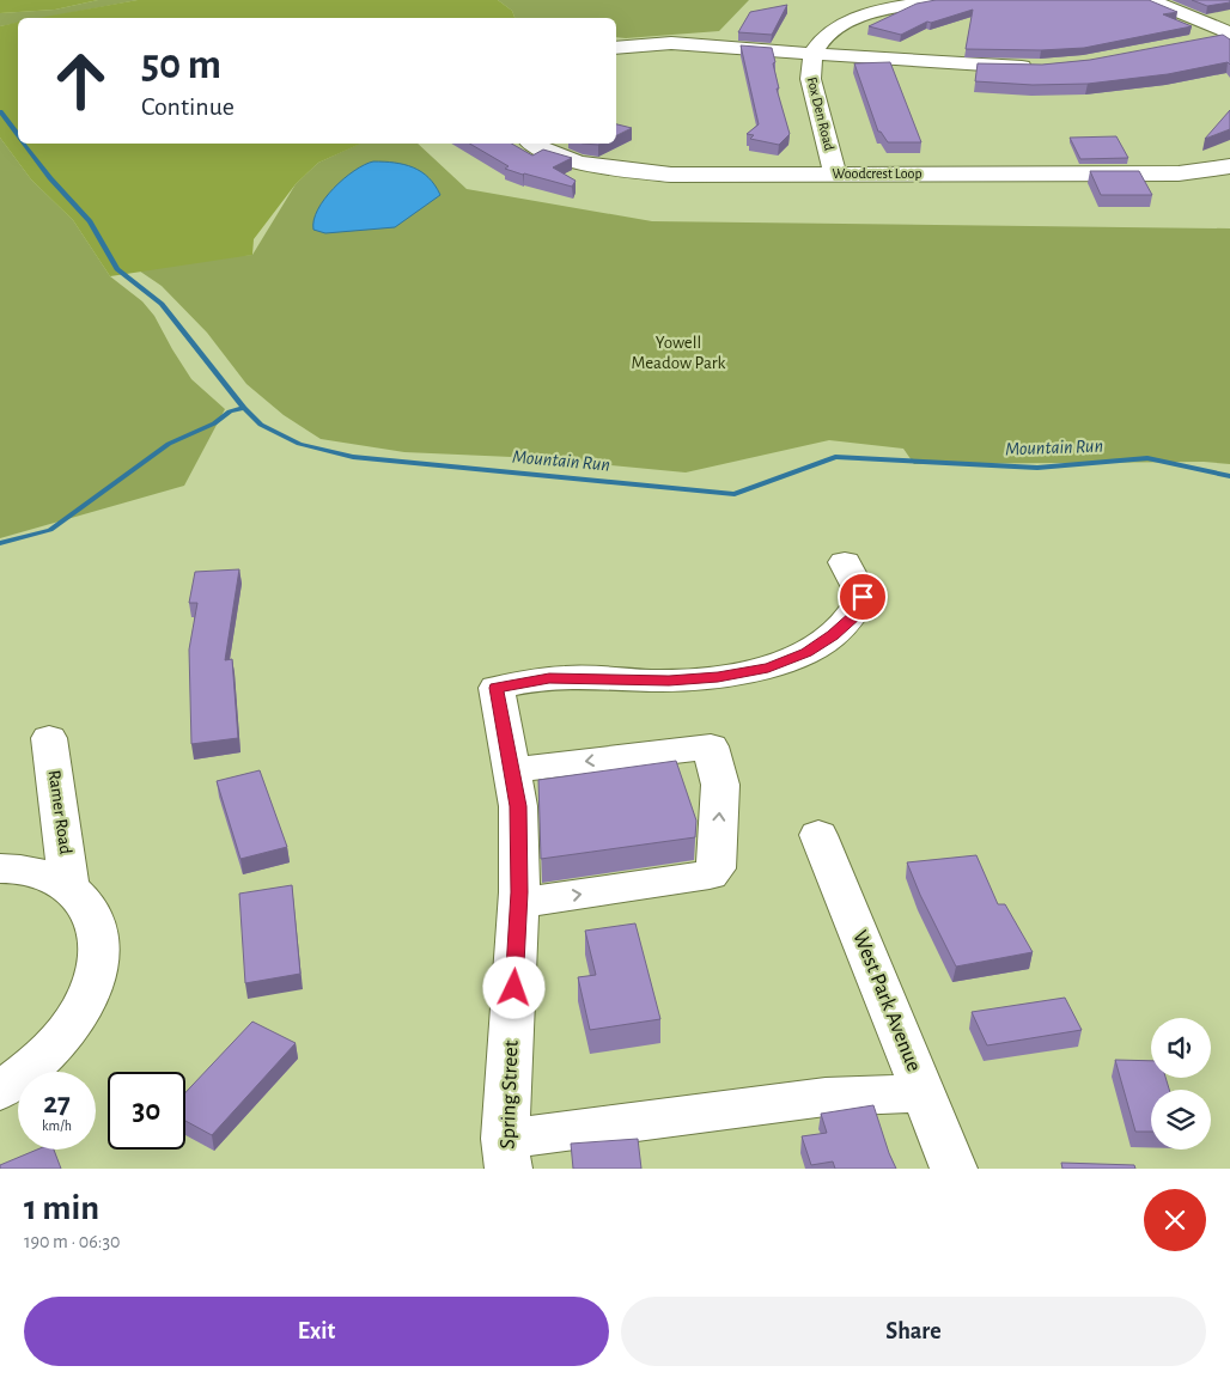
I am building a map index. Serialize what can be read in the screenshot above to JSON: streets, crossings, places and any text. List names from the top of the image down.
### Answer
{
  "streets": {
    "street": [
      "Fox Den Road",
      "Woodcrest Loop",
      "Ramer Road",
      "West Park Avenue",
      "Spring Street"
    ]
  },
  "crossings": [
    ["Fox Den Road", "Woodcrest Loop"]
  ],
  "water": ["Mountain Run"],
  "parks": ["Yowell Meadow Park"],
  "page": {
    "turn": ["50 m", "Continue"],
    "speed": "27 km/h",
    "limit": "30",
    "heading": ["1 min", "190 m · 06:30"],
    "buttons": ["Exit", "Share"]
  }
}
